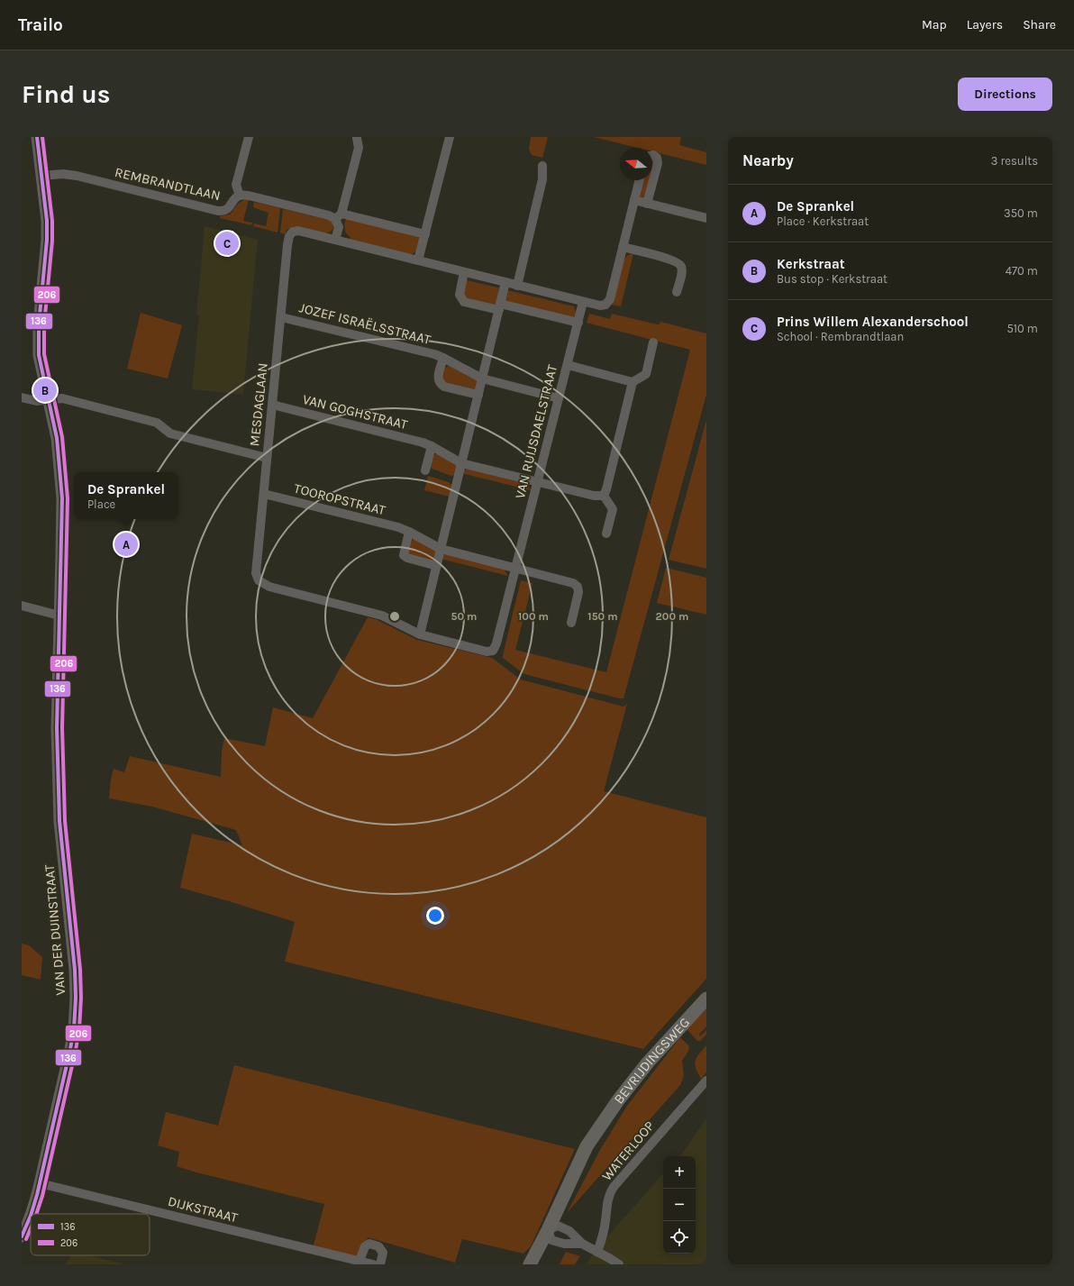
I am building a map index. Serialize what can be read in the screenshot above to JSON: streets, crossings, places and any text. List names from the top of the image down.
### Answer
{
  "streets": {
    "main road": ["BEVRIJDINGSWEG"],
    "street": [
      "REMBRANDTLAAN",
      "JOZEF ISRAËLSSTRAAT",
      "MESDAGLAAN",
      "VAN GOGHSTRAAT",
      "VAN RUIJSDAELSTRAAT",
      "TOOROPSTRAAT",
      "VAN DER DUINSTRAAT",
      "WATERLOOP",
      "DIJKSTRAAT"
    ]
  },
  "crossings": [
    ["REMBRANDTLAAN", "VAN DER DUINSTRAAT"],
    ["JOZEF ISRAËLSSTRAAT", "MESDAGLAAN"],
    ["JOZEF ISRAËLSSTRAAT", "VAN RUIJSDAELSTRAAT"],
    ["MESDAGLAAN", "VAN GOGHSTRAAT"],
    ["MESDAGLAAN", "VAN RUIJSDAELSTRAAT"],
    ["MESDAGLAAN", "TOOROPSTRAAT"],
    ["VAN GOGHSTRAAT", "VAN RUIJSDAELSTRAAT"],
    ["VAN RUIJSDAELSTRAAT", "TOOROPSTRAAT"],
    ["VAN DER DUINSTRAAT", "DIJKSTRAAT"]
  ],
  "lines": ["transit line 136", "transit line 206"],
  "legend": ["136", "206"],
  "north": "left",
  "page": {
    "header": "Trailo",
    "nav": ["Map", "Layers", "Share"],
    "buttons": "Directions",
    "title": "Find us",
    "heading": ["Nearby", "3 results"],
    "list": [
      {
        "mark": "A",
        "name": "De Sprankel",
        "note": "Place · Kerkstraat",
        "value": "350 m"
      },
      {
        "mark": "B",
        "name": "Kerkstraat",
        "note": "Bus stop · Kerkstraat",
        "value": "470 m"
      },
      {
        "mark": "C",
        "name": "Prins Willem Alexanderschool",
        "note": "School · Rembrandtlaan",
        "value": "510 m"
      }
    ],
    "pins": ["C", "B", "A"],
    "popup": ["De Sprankel", "Place"],
    "map_buttons": ["+", "−"]
  },
  "rings": [
    "50 m",
    "100 m",
    "150 m",
    "200 m"
  ]
}
